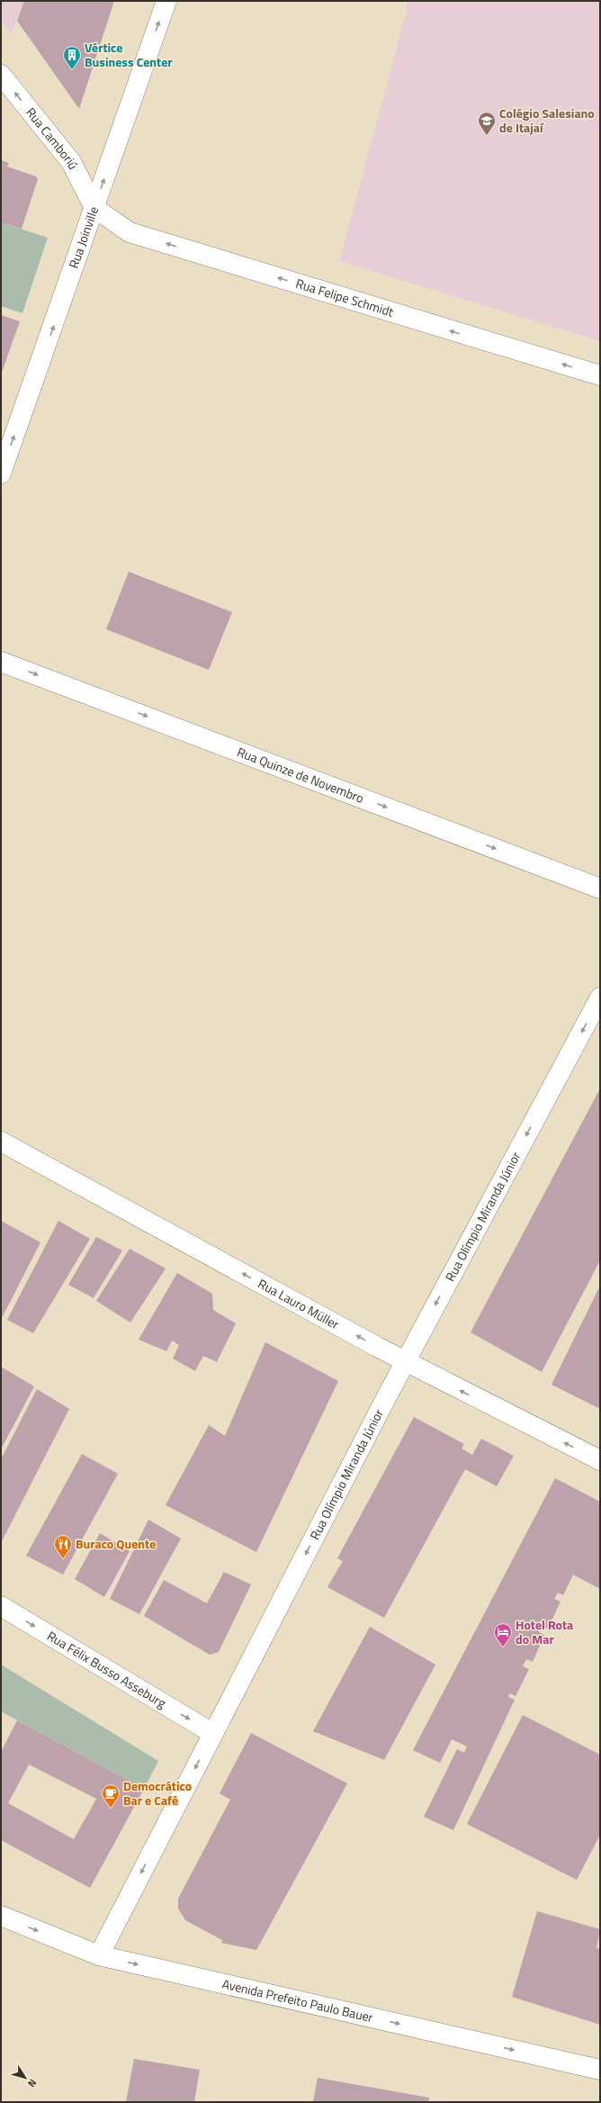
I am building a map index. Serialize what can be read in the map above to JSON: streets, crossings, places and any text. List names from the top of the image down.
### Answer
{
  "streets": {
    "main road": [
      "Rua Camboriú",
      "Rua Joinville",
      "Rua Felipe Schmidt",
      "Rua Quinze de Novembro",
      "Rua Olímpio Miranda Júnior",
      "Rua Lauro Müller",
      "Rua Félix Busso Asseburg",
      "Avenida Prefeito Paulo Bauer"
    ]
  },
  "crossings": [
    ["Rua Camboriú", "Rua Joinville"],
    ["Rua Camboriú", "Rua Felipe Schmidt"],
    ["Rua Joinville", "Rua Felipe Schmidt"],
    ["Rua Olímpio Miranda Júnior", "Rua Lauro Müller"],
    ["Rua Olímpio Miranda Júnior", "Rua Félix Busso Asseburg"],
    ["Rua Olímpio Miranda Júnior", "Avenida Prefeito Paulo Bauer"]
  ],
  "one_way": [
    "Rua Camboriú",
    "Rua Joinville",
    "Rua Felipe Schmidt",
    "Rua Quinze de Novembro",
    "Rua Olímpio Miranda Júnior",
    "Rua Lauro Müller",
    "Rua Félix Busso Asseburg",
    "Avenida Prefeito Paulo Bauer"
  ],
  "places": {
    "building": ["Vértice Business Center"],
    "school or university": ["Colégio Salesiano de Itajaí"],
    "restaurant": ["Buraco Quente"],
    "hotel": ["Hotel Rota do Mar"],
    "cafe": ["Democrático Bar e Café"]
  },
  "north": "bottom right"
}
